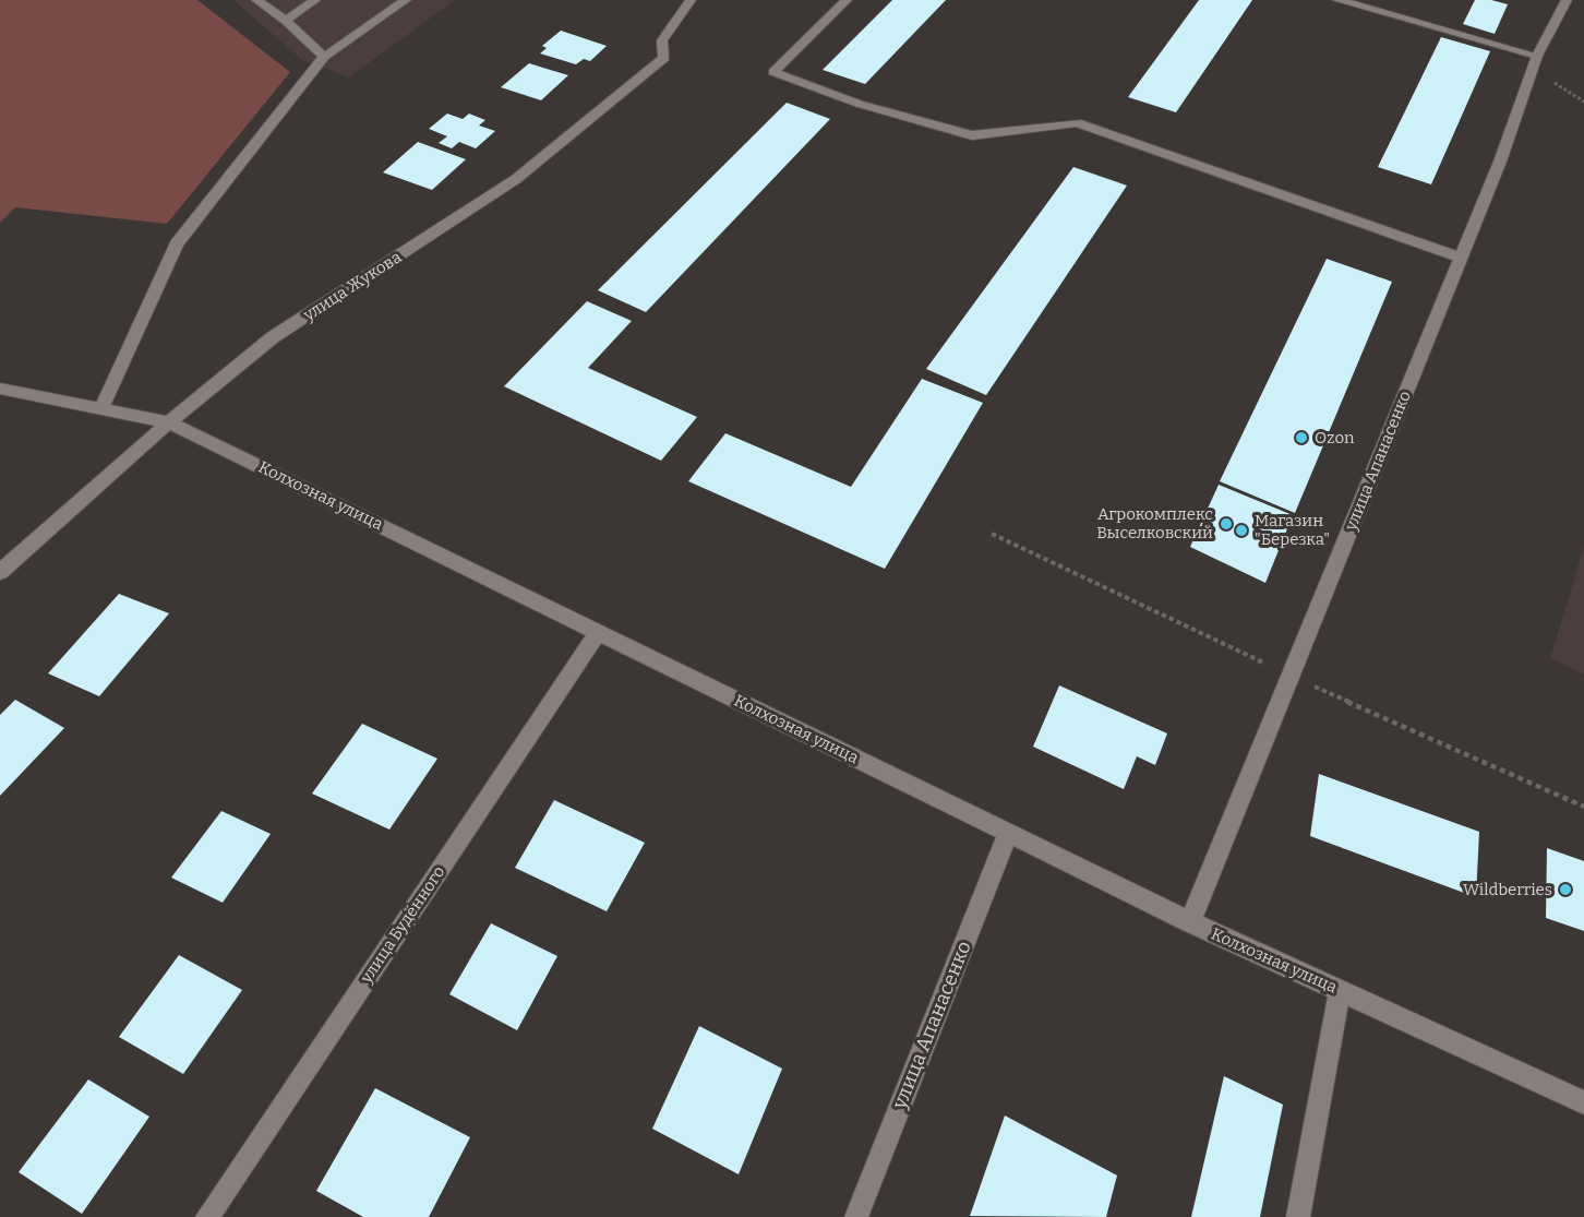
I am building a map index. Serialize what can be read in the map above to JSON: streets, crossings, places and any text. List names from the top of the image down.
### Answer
{
  "streets": {
    "street": [
      "улица Жукова",
      "улица Апанасенко",
      "Колхозная улица",
      "улица Будённого"
    ]
  },
  "crossings": [
    ["улица Жукова", "Колхозная улица"],
    ["улица Апанасенко", "Колхозная улица"],
    ["Колхозная улица", "улица Будённого"]
  ],
  "places": [
    "Ozon",
    "Агрокомплекс Выселковский",
    "Магазин \"Березка\"",
    "Wildberries"
  ]
}
